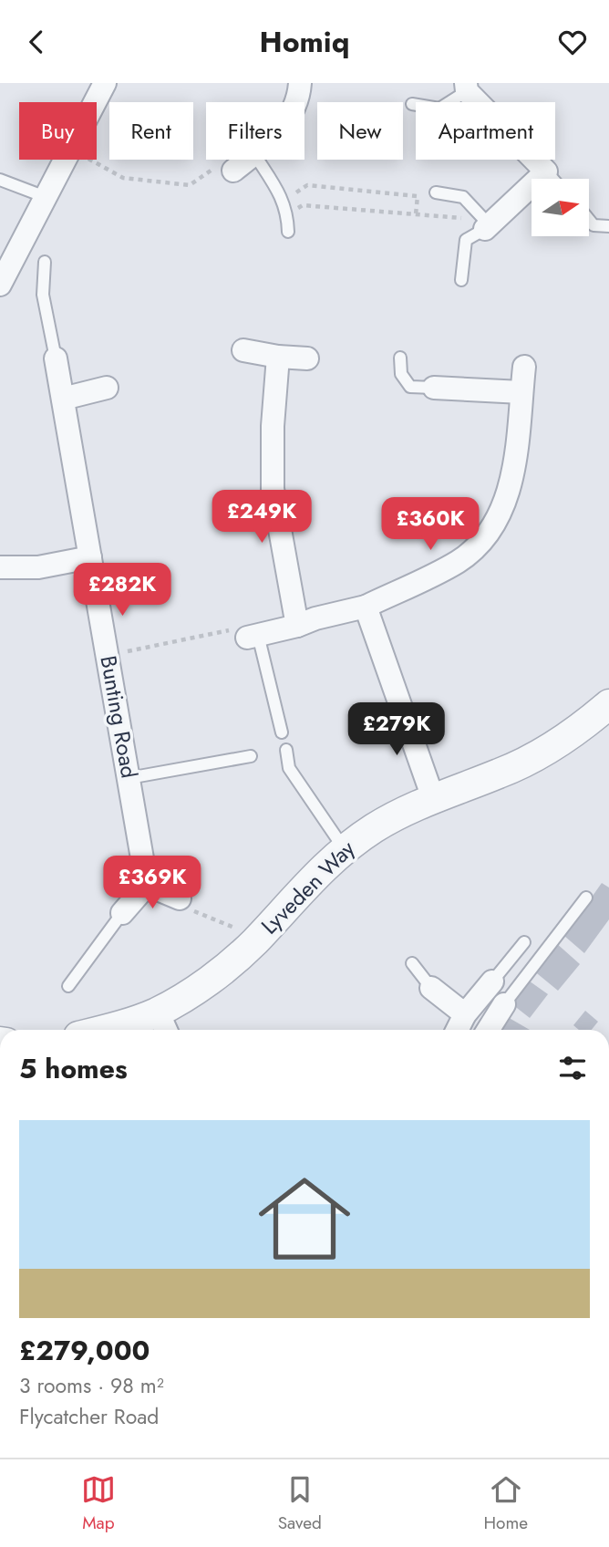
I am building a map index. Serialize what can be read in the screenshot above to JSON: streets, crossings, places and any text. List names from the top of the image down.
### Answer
{
  "streets": {
    "street": ["Bunting Road", "Lyveden Way"]
  },
  "north": "right",
  "page": {
    "header": "Homiq",
    "chip": [
      "Buy",
      "Rent",
      "Filters",
      "New",
      "Apartment"
    ],
    "price": [
      "£249K",
      "£360K",
      "£282K",
      "£279K",
      "£369K"
    ],
    "heading": "5 homes",
    "list": [
      {
        "name": "£279,000",
        "note": "3 rooms · 98 m² · Flycatcher Road"
      }
    ],
    "tabs": ["Map", "Saved", "Home"]
  }
}
